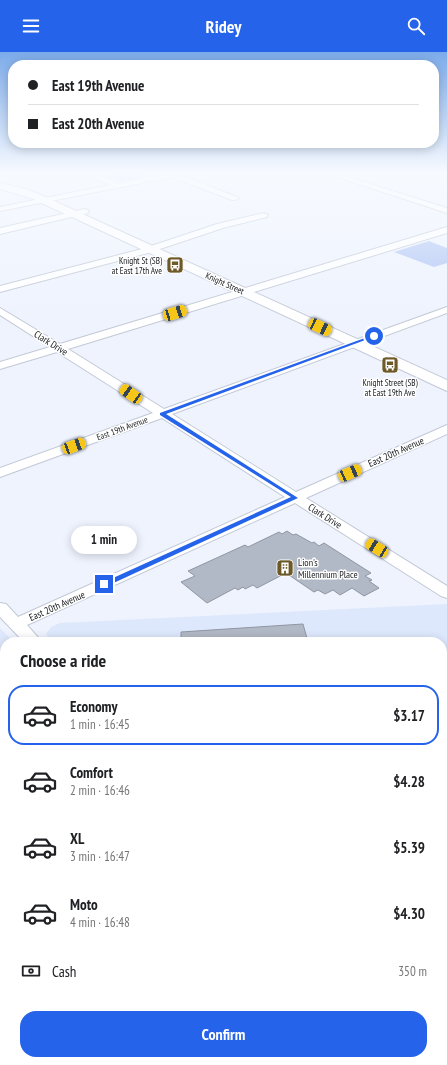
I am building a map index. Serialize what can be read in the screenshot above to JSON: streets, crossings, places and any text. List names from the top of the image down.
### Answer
{
  "streets": {
    "main road": ["Knight Street"],
    "street": ["Clark Drive", "East 19th Avenue", "East 20th Avenue"]
  },
  "crossings": [
    ["Knight Street", "East 19th Avenue"],
    ["Clark Drive", "East 19th Avenue"],
    ["Clark Drive", "East 20th Avenue"]
  ],
  "places": {
    "bus stop": ["Knight St (SB) at East 17th Ave", "Knight Street (SB) at East 19th Ave"],
    "building": ["Lion's Millennium Place"]
  },
  "page": {
    "header": "Ridey",
    "banner": ["East 19th Avenue", "East 20th Avenue"],
    "bubble": "1 min",
    "heading": "Choose a ride",
    "list": [
      {
        "name": "Economy",
        "note": "1 min · 16:45",
        "value": "$3.17"
      },
      {
        "name": "Comfort",
        "note": "2 min · 16:46",
        "value": "$4.28"
      },
      {
        "name": "XL",
        "note": "3 min · 16:47",
        "value": "$5.39"
      },
      {
        "name": "Moto",
        "note": "4 min · 16:48",
        "value": "$4.30"
      }
    ],
    "pay": ["Cash", "350 m"],
    "buttons": "Confirm"
  }
}
